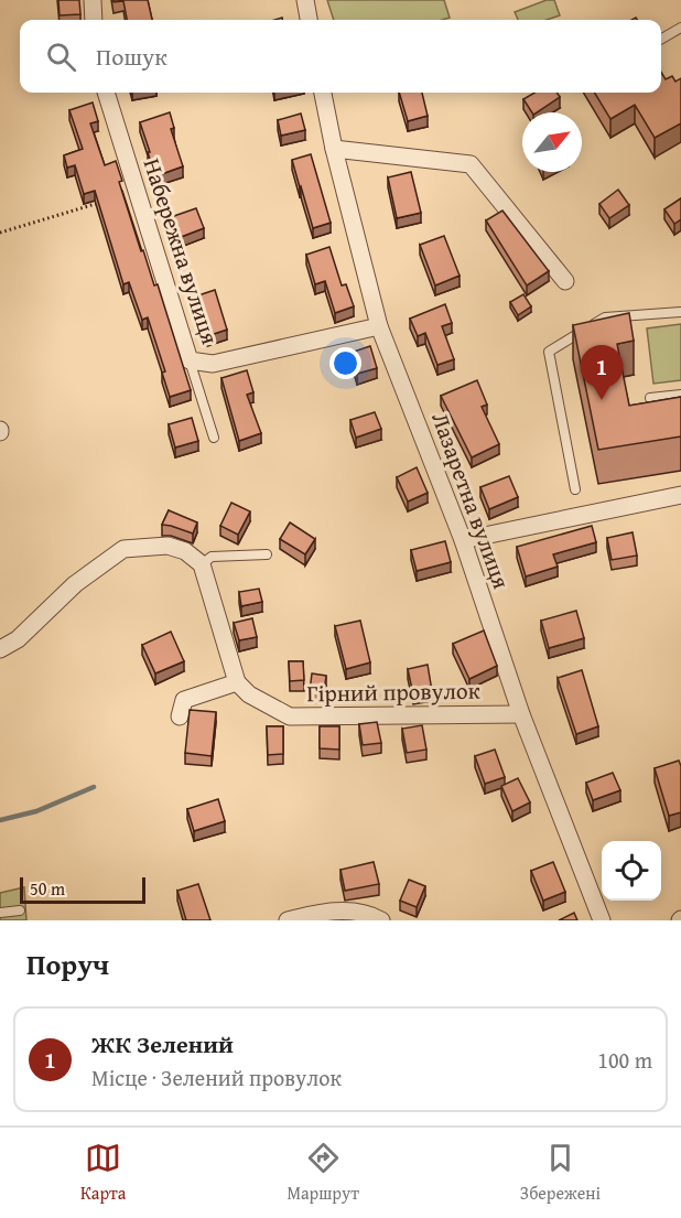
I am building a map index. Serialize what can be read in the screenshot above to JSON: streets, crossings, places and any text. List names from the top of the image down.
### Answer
{
  "streets": {
    "street": ["Набережна вулиця", "Лазаретна вулиця", "Гірний провулок"]
  },
  "crossings": [
    ["Набережна вулиця", "Лазаретна вулиця"],
    ["Лазаретна вулиця", "Гірний провулок"]
  ],
  "scale_bar": "50 m",
  "north": "top right",
  "page": {
    "search": "Пошук",
    "pins": "1",
    "scale": "50 m",
    "heading": "Поруч",
    "list": [
      {
        "mark": "1",
        "name": "ЖК Зелений",
        "note": "Місце · Зелений провулок",
        "value": "100 m"
      }
    ],
    "nav": ["Карта", "Маршрут", "Збережені"]
  }
}
